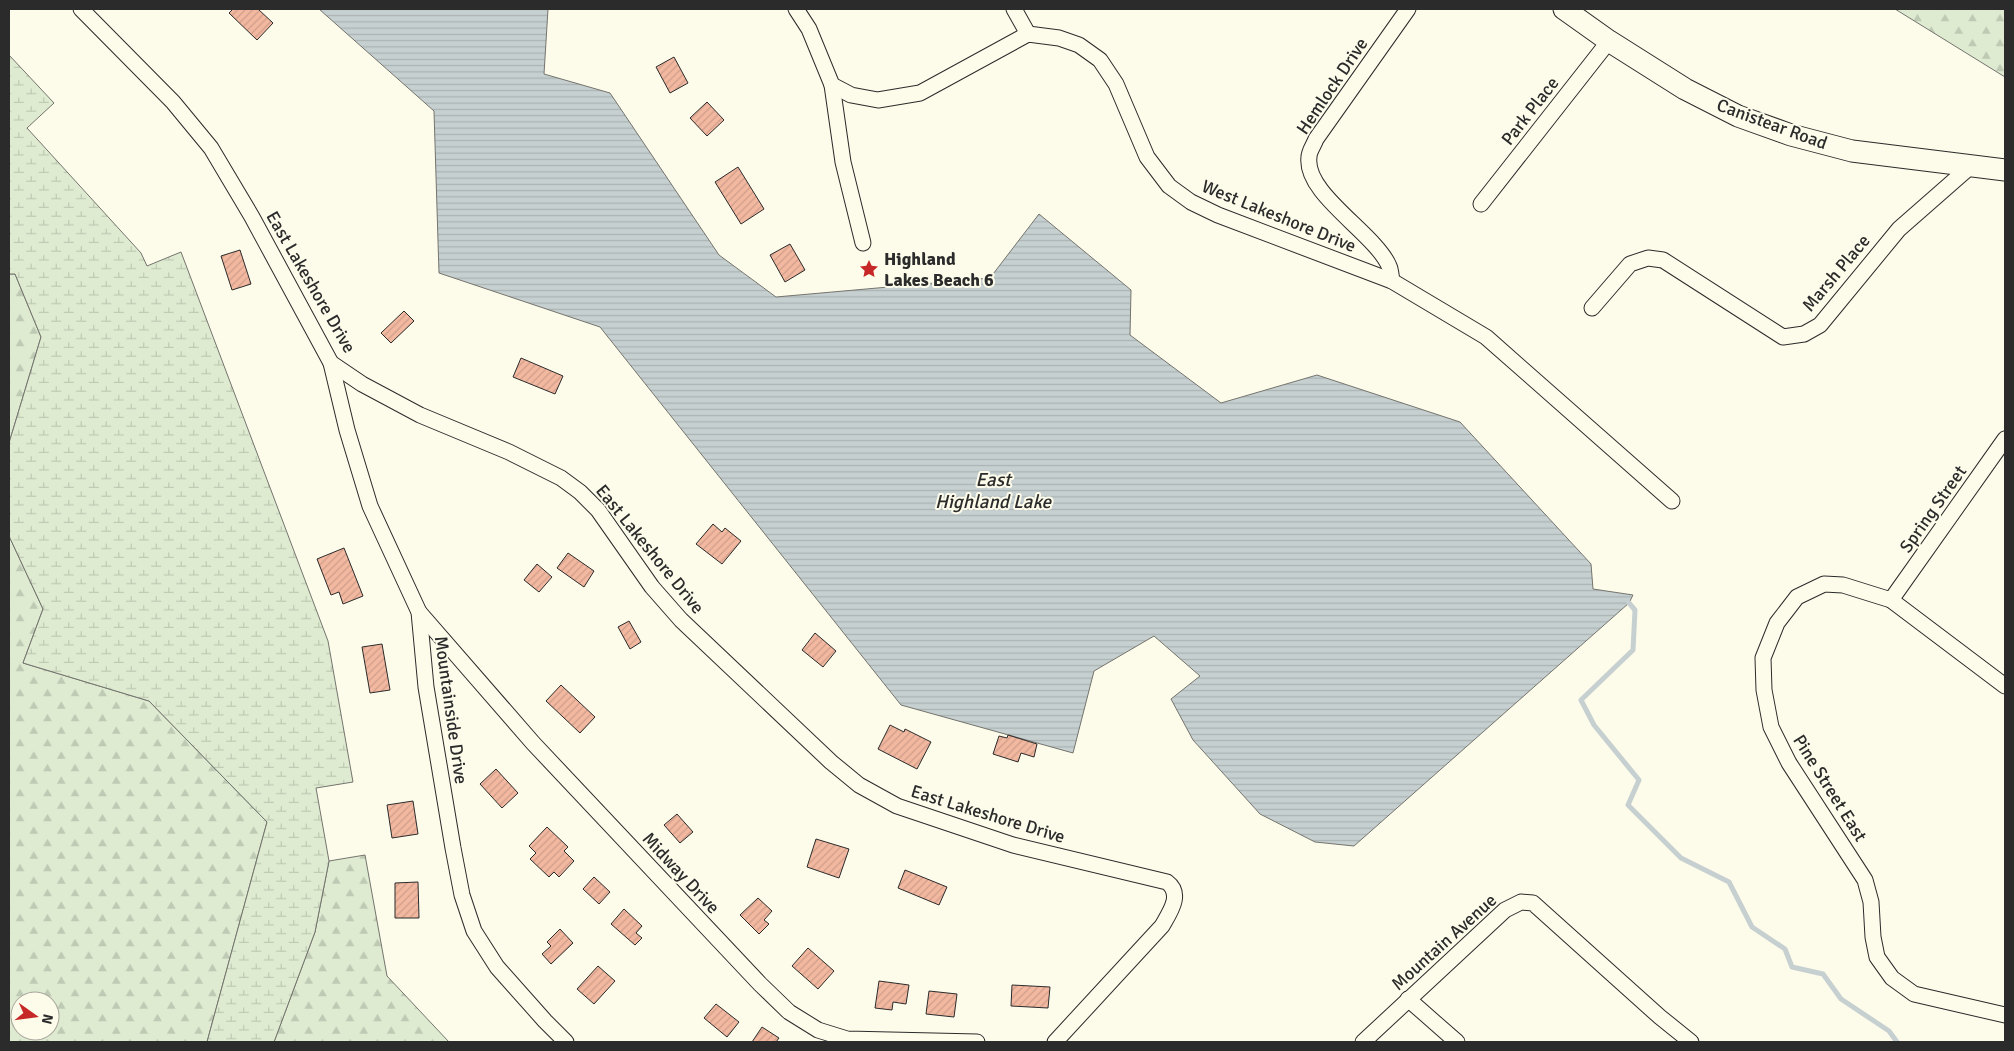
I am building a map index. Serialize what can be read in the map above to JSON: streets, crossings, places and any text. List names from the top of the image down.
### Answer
{
  "streets": {
    "street": [
      "Hemlock Drive",
      "Park Place",
      "Canistear Road",
      "West Lakeshore Drive",
      "Marsh Place",
      "East Lakeshore Drive",
      "Spring Street",
      "Mountainside Drive",
      "Pine Street East",
      "Midway Drive",
      "Mountain Avenue"
    ]
  },
  "crossings": [
    ["Hemlock Drive", "West Lakeshore Drive"],
    ["Park Place", "Canistear Road"],
    ["Canistear Road", "Marsh Place"],
    ["East Lakeshore Drive", "Mountainside Drive"],
    ["Spring Street", "Pine Street East"],
    ["Mountainside Drive", "Midway Drive"]
  ],
  "water": ["East Highland Lake"],
  "places": {
    "place": ["Highland Lakes Beach 6"]
  },
  "north": "right"
}
